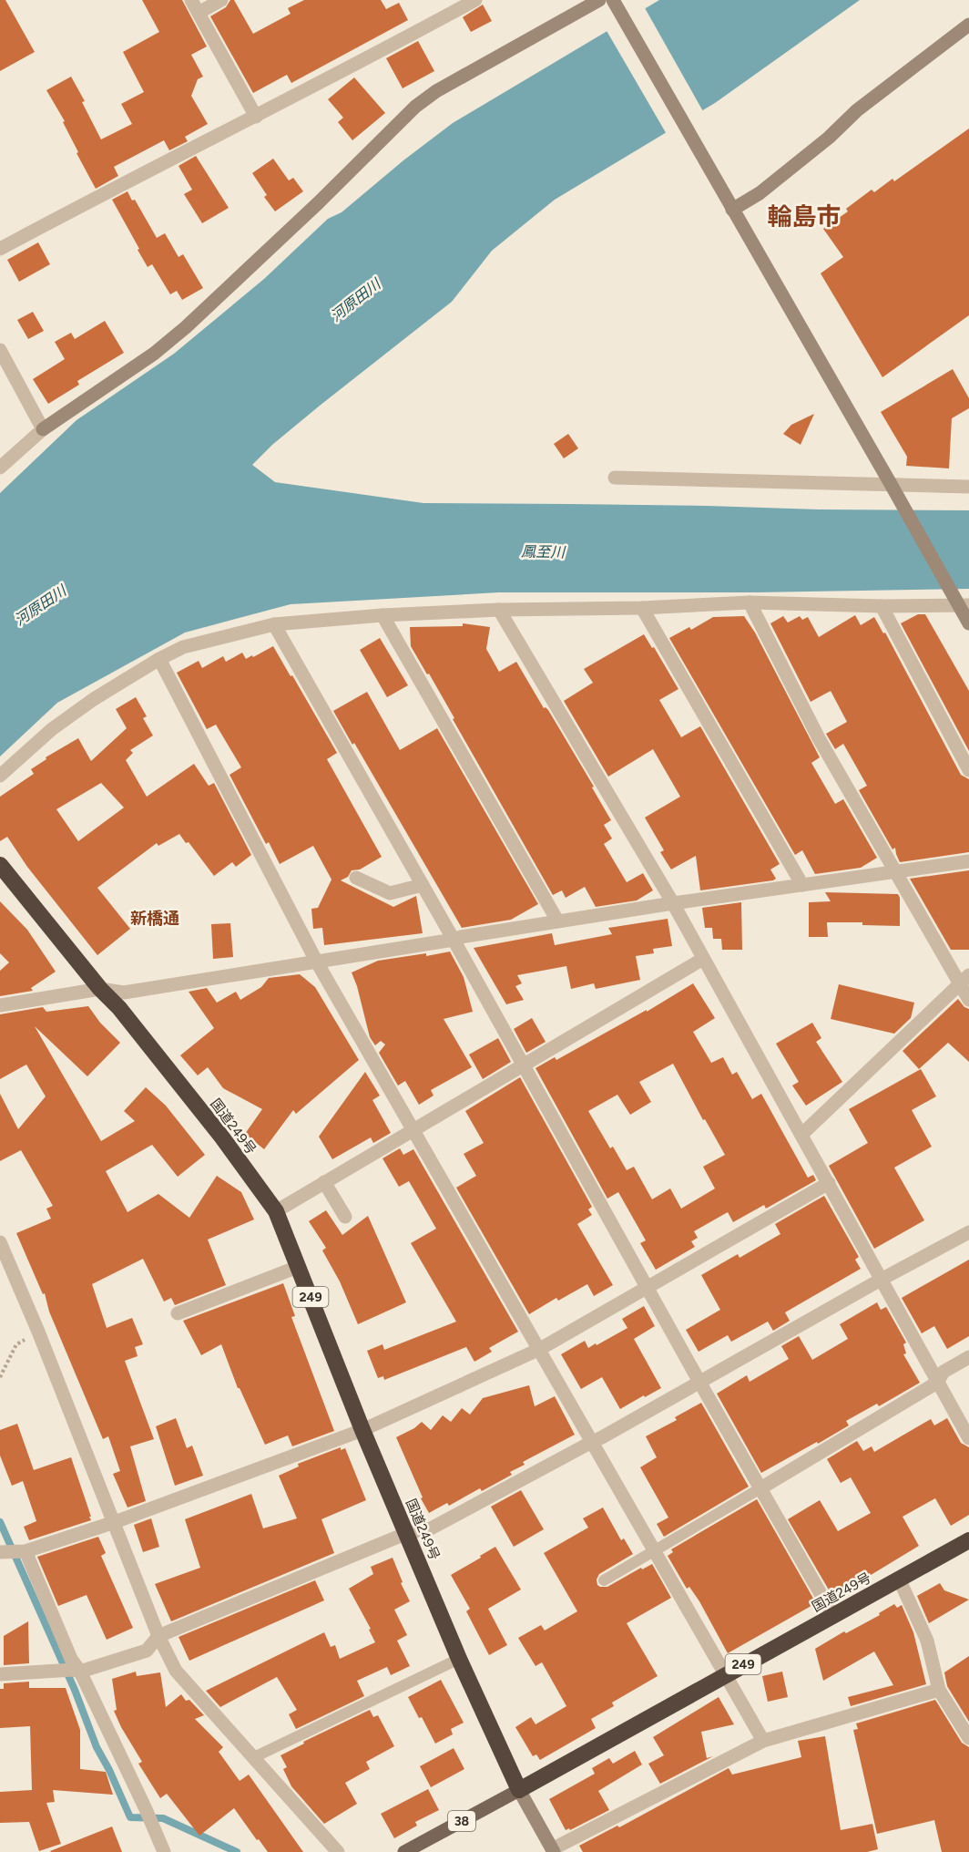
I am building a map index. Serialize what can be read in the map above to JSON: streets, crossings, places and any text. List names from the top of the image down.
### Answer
{
  "streets": {
    "highway": ["国道249号", "249"],
    "main road": ["38"]
  },
  "crossings": [
    ["国道249号", "38"]
  ],
  "districts": ["輪島市", "新橋通"],
  "water": ["河原田川", "鳳至川"]
}
